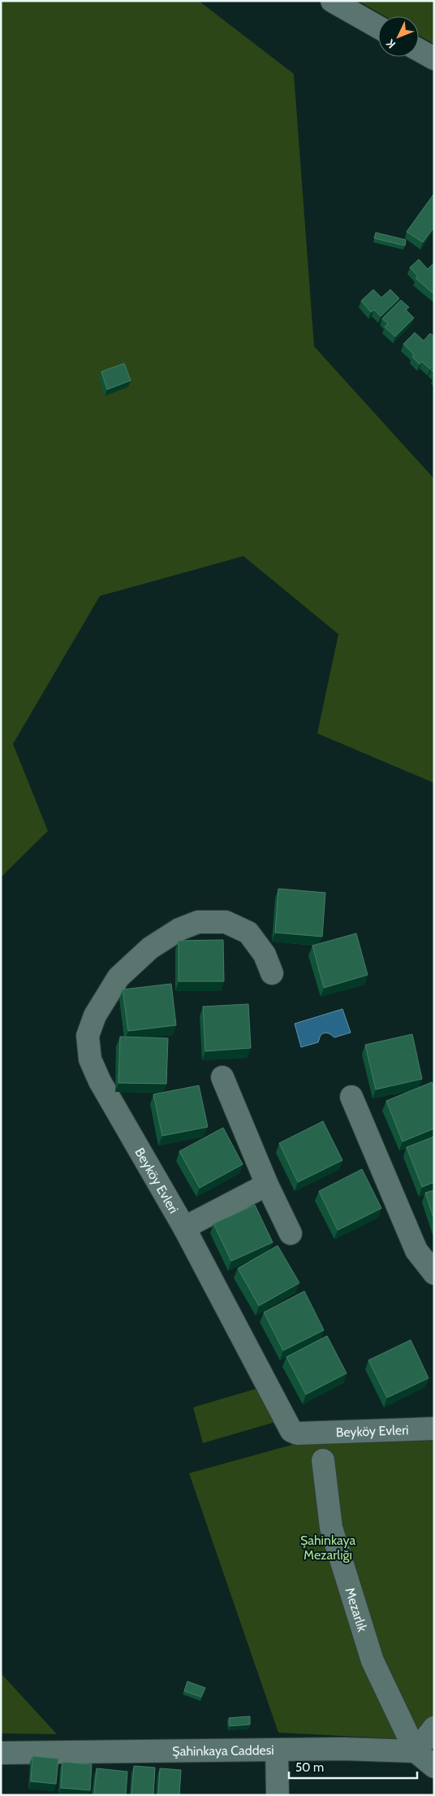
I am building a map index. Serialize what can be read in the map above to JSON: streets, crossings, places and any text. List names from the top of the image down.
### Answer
{
  "streets": {
    "street": ["Beyköy Evleri", "Mezarlık", "Şahinkaya Caddesi"]
  },
  "crossings": [
    ["Mezarlık", "Şahinkaya Caddesi"]
  ],
  "parks": ["Şahinkaya Mezarlığı"],
  "scale_bar": "50 m",
  "north": "bottom left"
}
